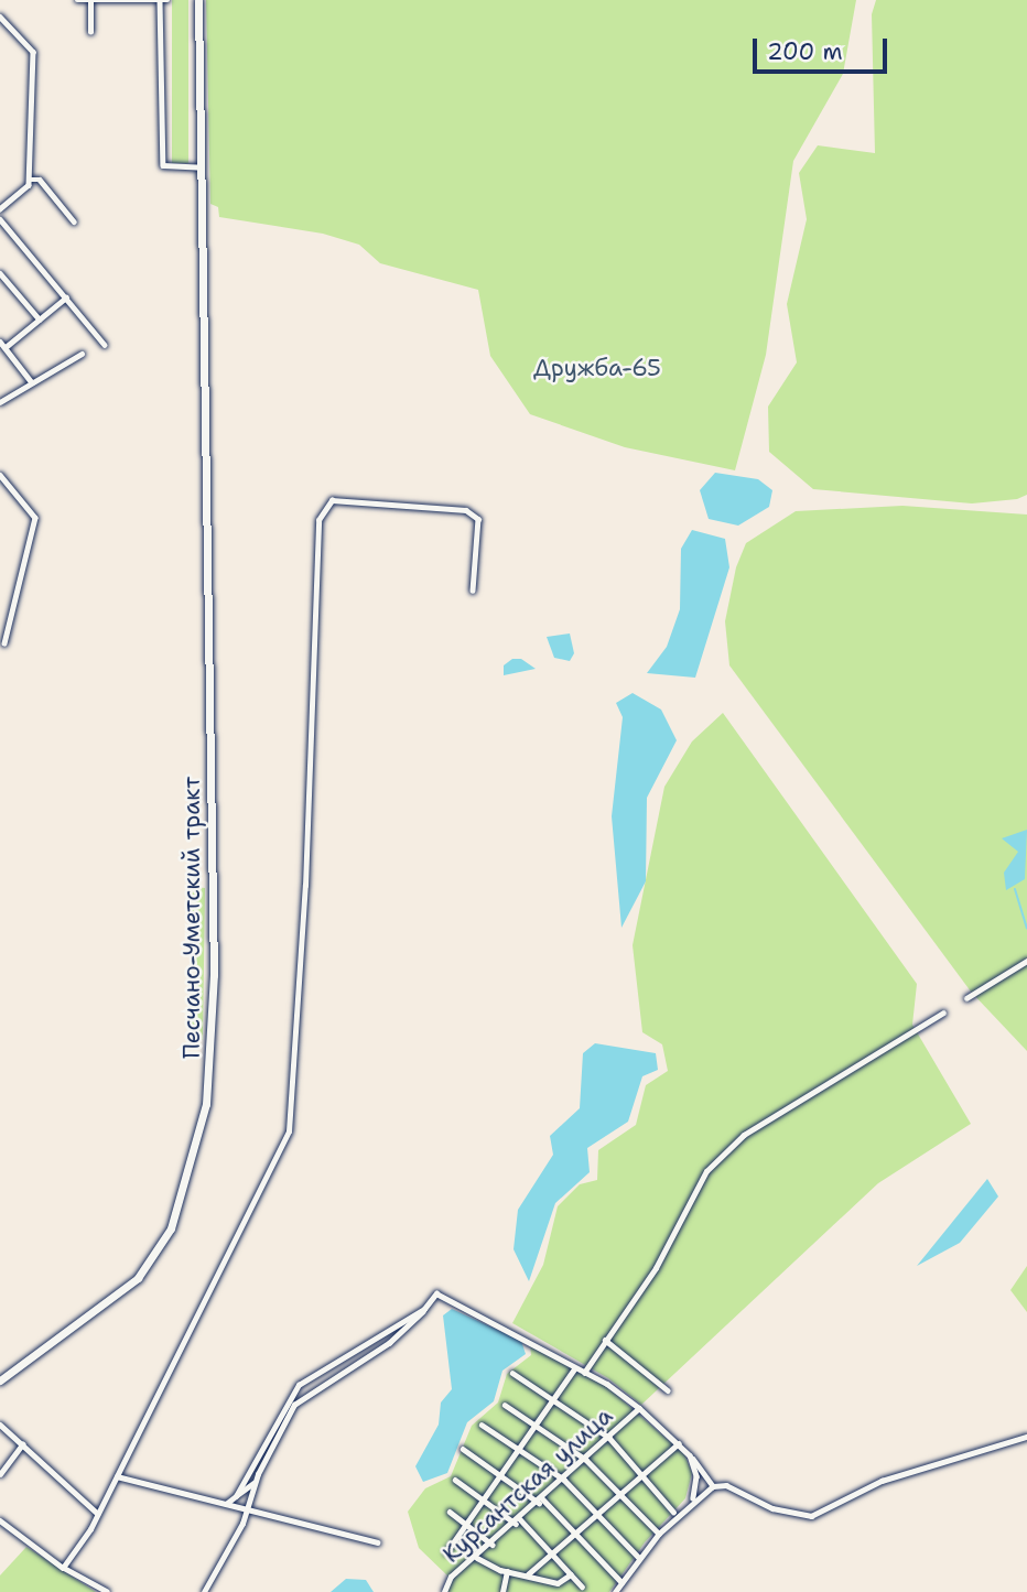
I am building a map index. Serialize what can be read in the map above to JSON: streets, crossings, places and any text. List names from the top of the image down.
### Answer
{
  "streets": {
    "main road": ["Песчано-Уметский тракт"],
    "street": ["Курсантская улица"]
  },
  "parks": ["Дружба-65"],
  "scale_bar": "200 m"
}
